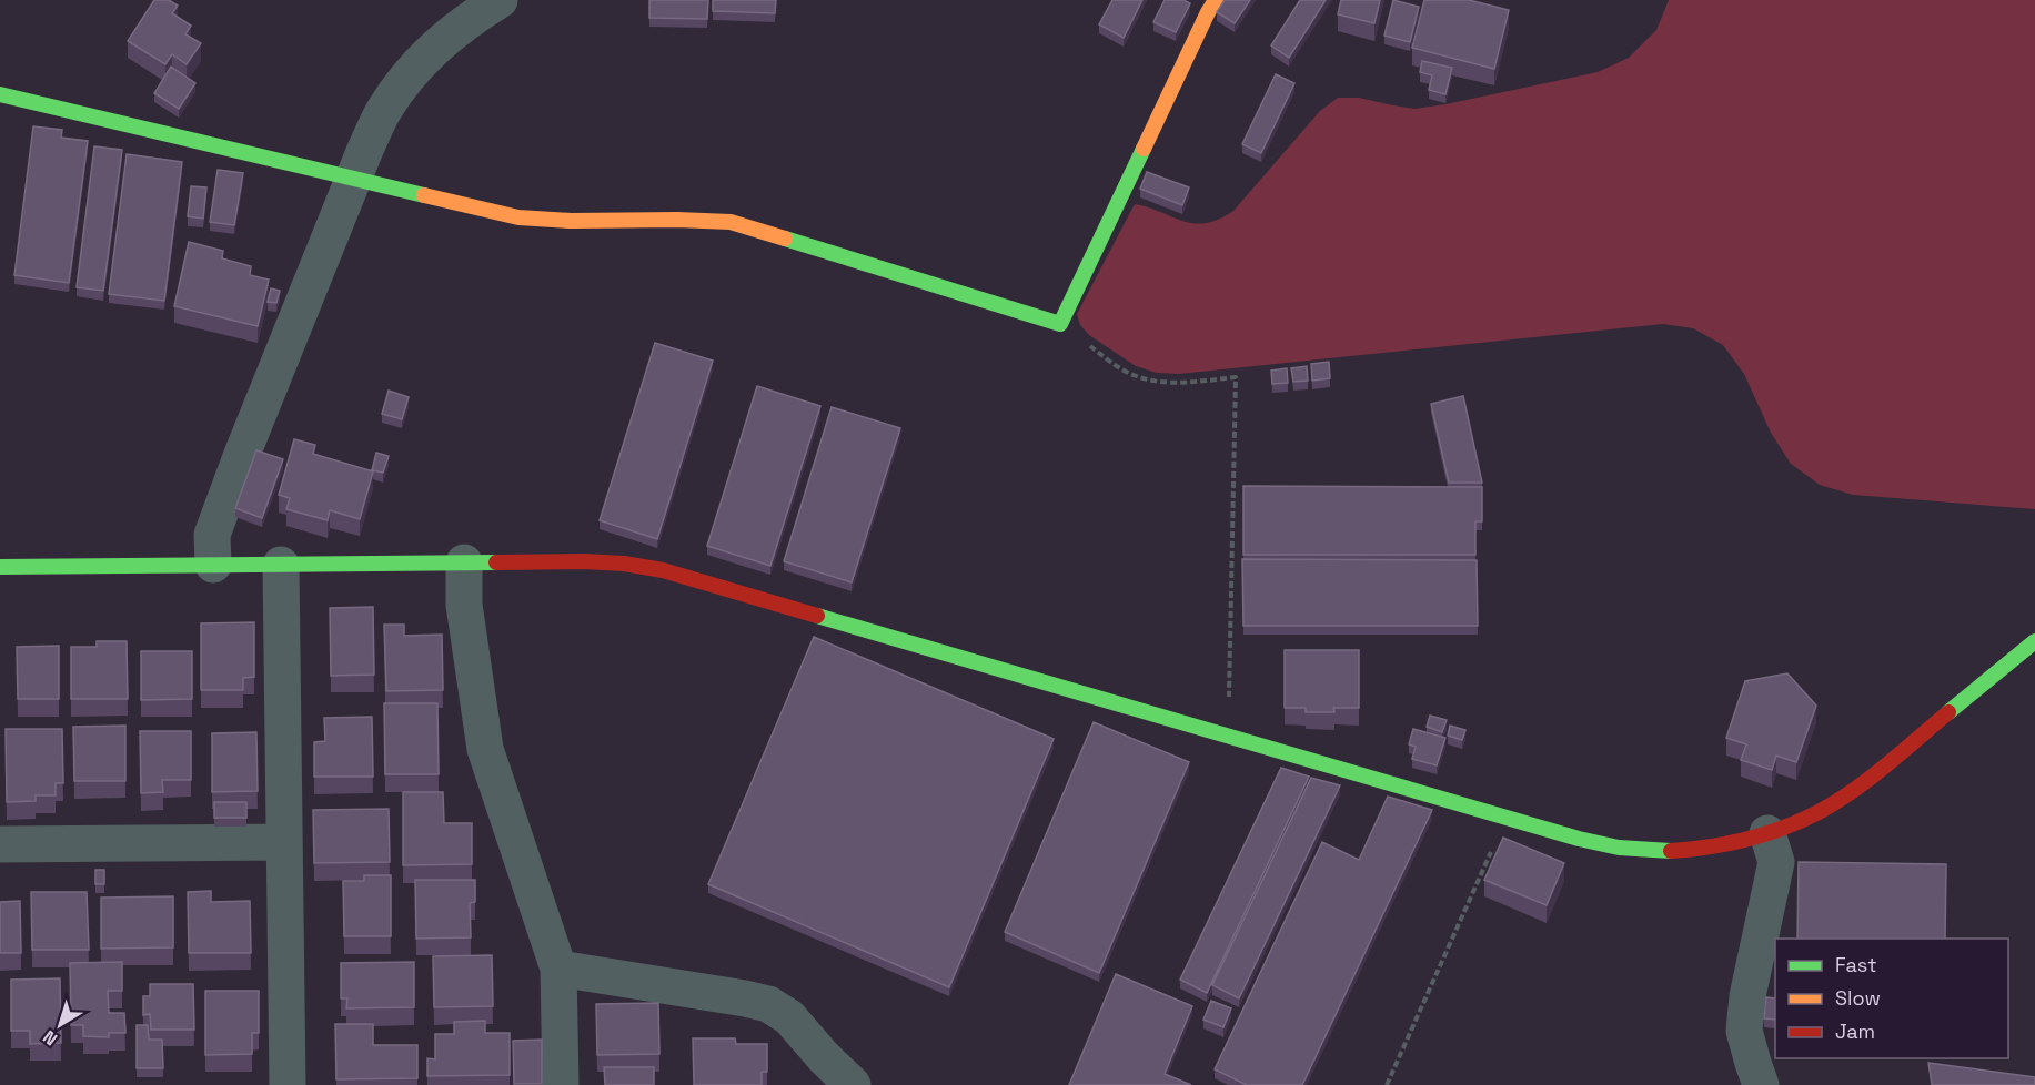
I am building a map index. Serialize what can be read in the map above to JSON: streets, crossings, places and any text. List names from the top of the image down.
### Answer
{
  "legend": ["Fast", "Slow", "Jam"],
  "north": "bottom left"
}
